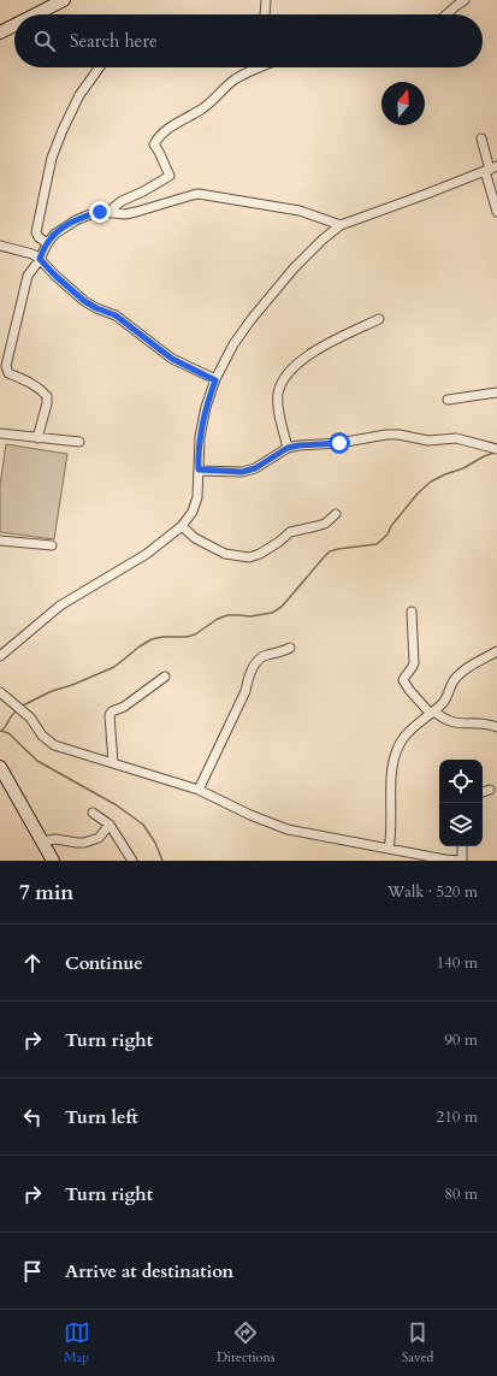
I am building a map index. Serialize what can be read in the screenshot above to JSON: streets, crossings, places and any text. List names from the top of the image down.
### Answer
{
  "north": "top",
  "page": {
    "search": "Search here",
    "heading": ["7 min", "Walk · 520 m"],
    "list": [
      ["Continue", "140 m"],
      ["Turn right", "90 m"],
      ["Turn left", "210 m"],
      ["Turn right", "80 m"],
      "Arrive at destination"
    ],
    "nav": ["Map", "Directions", "Saved"]
  }
}
